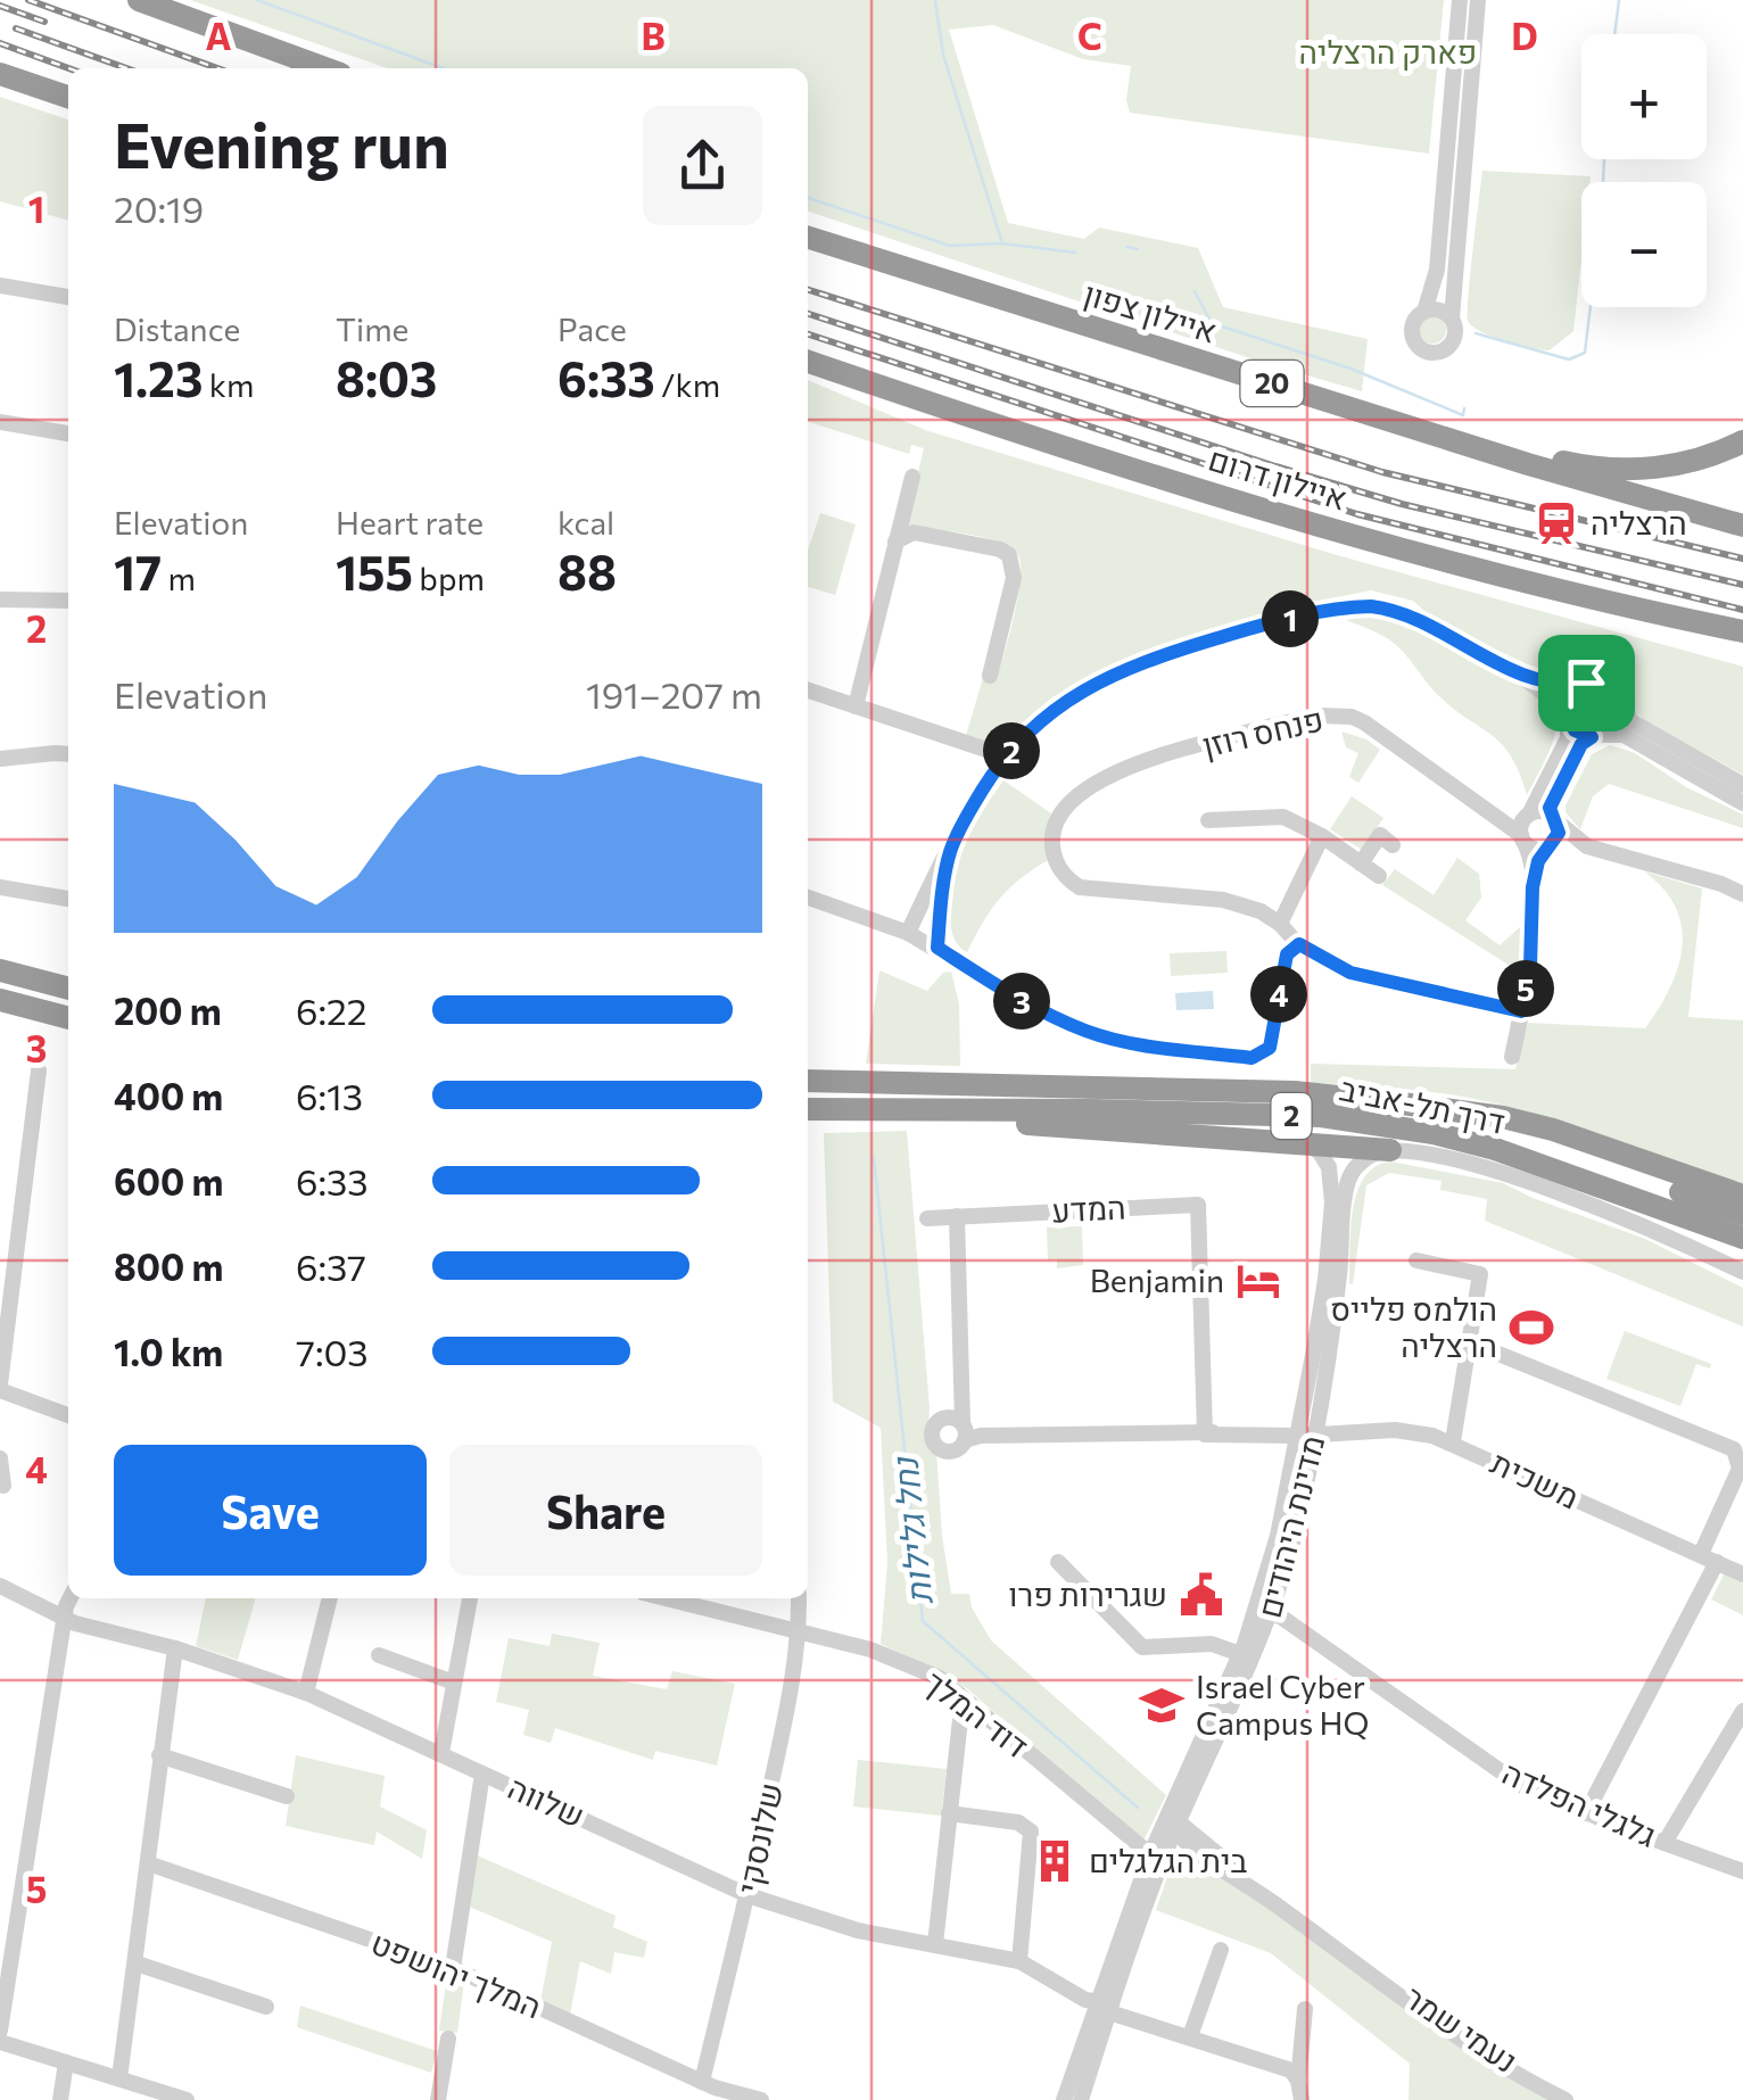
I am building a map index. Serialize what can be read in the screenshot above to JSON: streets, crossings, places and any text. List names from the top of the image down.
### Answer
{
  "streets": {
    "highway": [
      "איילון צפון",
      "20",
      "איילון דרום",
      "דרך תל-אביב",
      "2"
    ],
    "street": [
      "פנחס רוזן",
      "המדע",
      "משכית",
      "מדינת היהודים",
      "דוד המלך",
      "שלווה",
      "גלגלי הפלדה",
      "שלונסקי",
      "המלך יהושפט",
      "נעמי שמר"
    ]
  },
  "crossings": [
    ["דרך תל-אביב", "מדינת היהודים"],
    ["המדע", "משכית"],
    ["משכית", "מדינת היהודים"],
    ["מדינת היהודים", "דוד המלך"],
    ["מדינת היהודים", "שלווה"],
    ["מדינת היהודים", "גלגלי הפלדה"],
    ["מדינת היהודים", "נעמי שמר"],
    ["דוד המלך", "שלונסקי"],
    ["שלווה", "שלונסקי"],
    ["שלונסקי", "המלך יהושפט"]
  ],
  "water": ["נחל גלילות"],
  "parks": ["פארק הרצליה"],
  "places": {
    "station": ["הרצליה"],
    "hotel": ["Benjamin"],
    "sports": ["הולמס פלייס הרצליה"],
    "public building": ["שגרירות פרו"],
    "school or university": ["Israel Cyber Campus HQ"],
    "building": ["בית הגלגלים"]
  },
  "page": {
    "map_buttons": ["+", "−"],
    "heading": ["Evening run", "20:19"],
    "stats": [
      ["Distance", "1.23 km"],
      ["Time", "8:03"],
      ["Pace", "6:33 /km"],
      ["Elevation", "17 m"],
      ["Heart rate", "155 bpm"],
      ["kcal", "88"]
    ],
    "pins": [
      "1",
      "2",
      "5",
      "4",
      "3"
    ],
    "chart": ["Elevation", "191–207 m"],
    "list": [
      {
        "name": "200 m",
        "note": "6:22"
      },
      {
        "name": "400 m",
        "note": "6:13"
      },
      {
        "name": "600 m",
        "note": "6:33"
      },
      {
        "name": "800 m",
        "note": "6:37"
      },
      {
        "name": "1.0 km",
        "note": "7:03"
      }
    ],
    "buttons": ["Save", "Share"]
  },
  "grid": {
    "columns": [
      "A",
      "B",
      "C",
      "D"
    ],
    "rows": [
      "1",
      "2",
      "3",
      "4",
      "5"
    ]
  }
}
